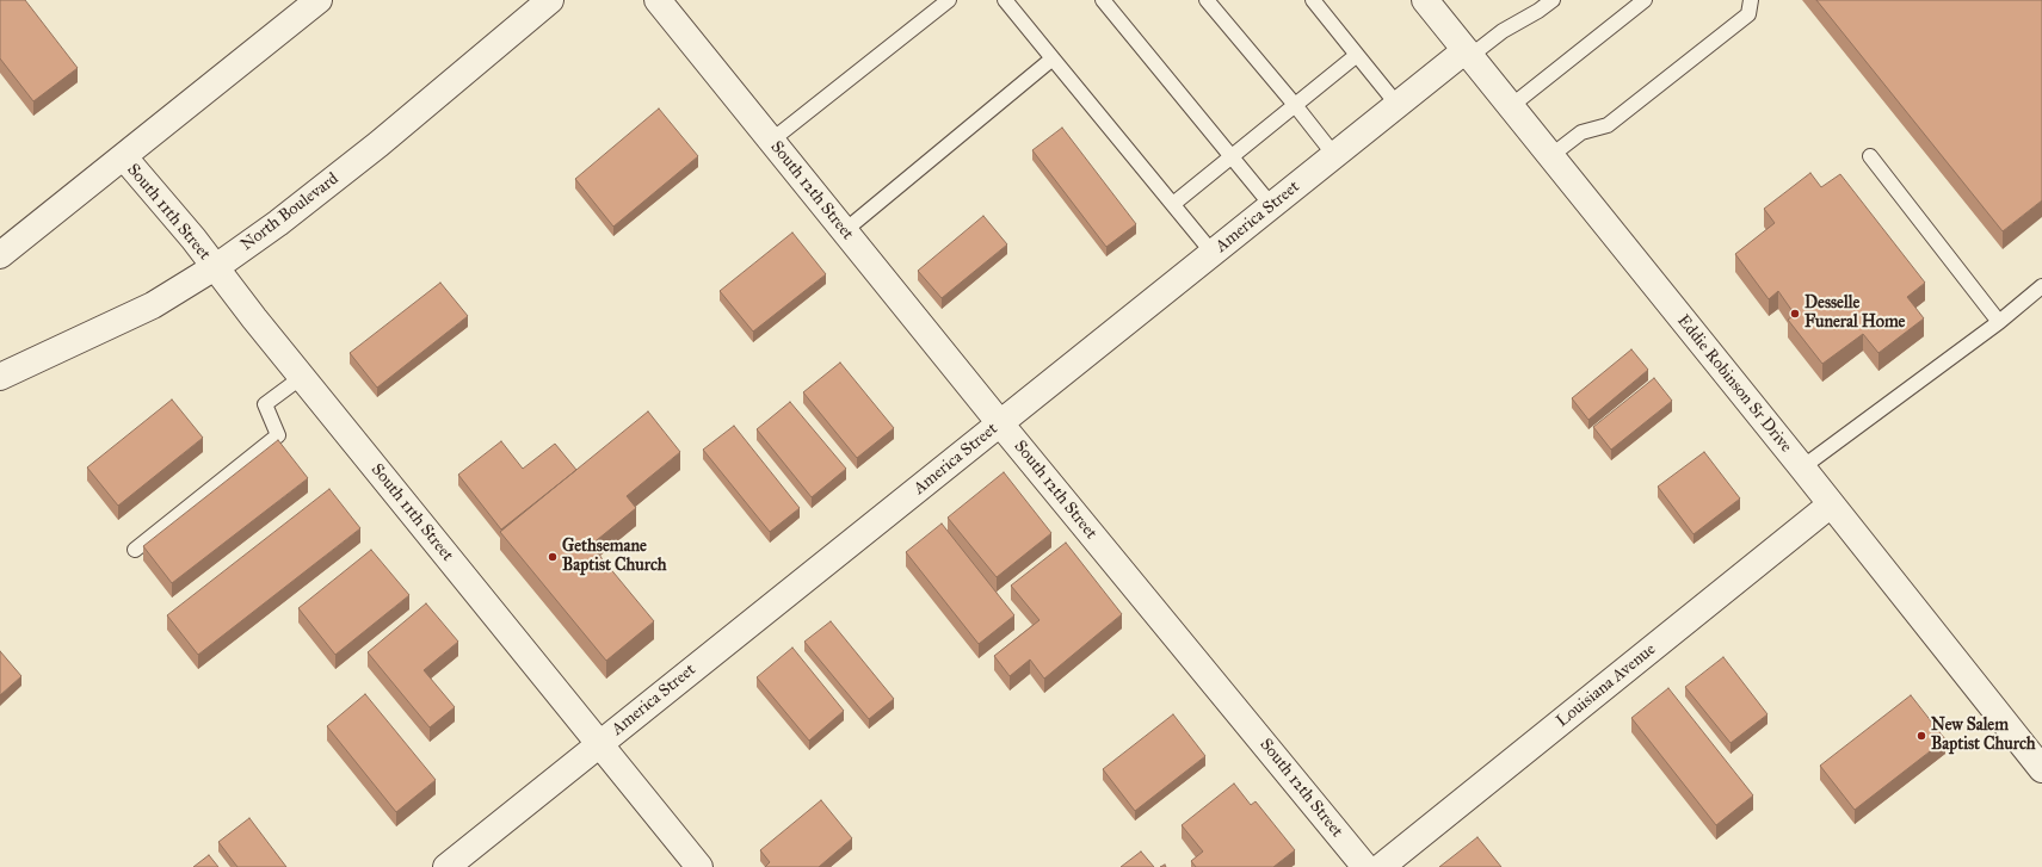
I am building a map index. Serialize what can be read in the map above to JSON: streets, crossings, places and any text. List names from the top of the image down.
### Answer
{
  "streets": {
    "street": [
      "South 12th Street",
      "South 11th Street",
      "North Boulevard",
      "America Street",
      "Eddie Robinson Sr Drive",
      "Louisiana Avenue"
    ]
  },
  "crossings": [
    ["South 12th Street", "America Street"],
    ["South 11th Street", "North Boulevard"],
    ["South 11th Street", "America Street"],
    ["America Street", "Eddie Robinson Sr Drive"],
    ["Eddie Robinson Sr Drive", "Louisiana Avenue"]
  ],
  "places": ["Desselle Funeral Home", "Gethsemane Baptist Church", "New Salem Baptist Church"]
}
